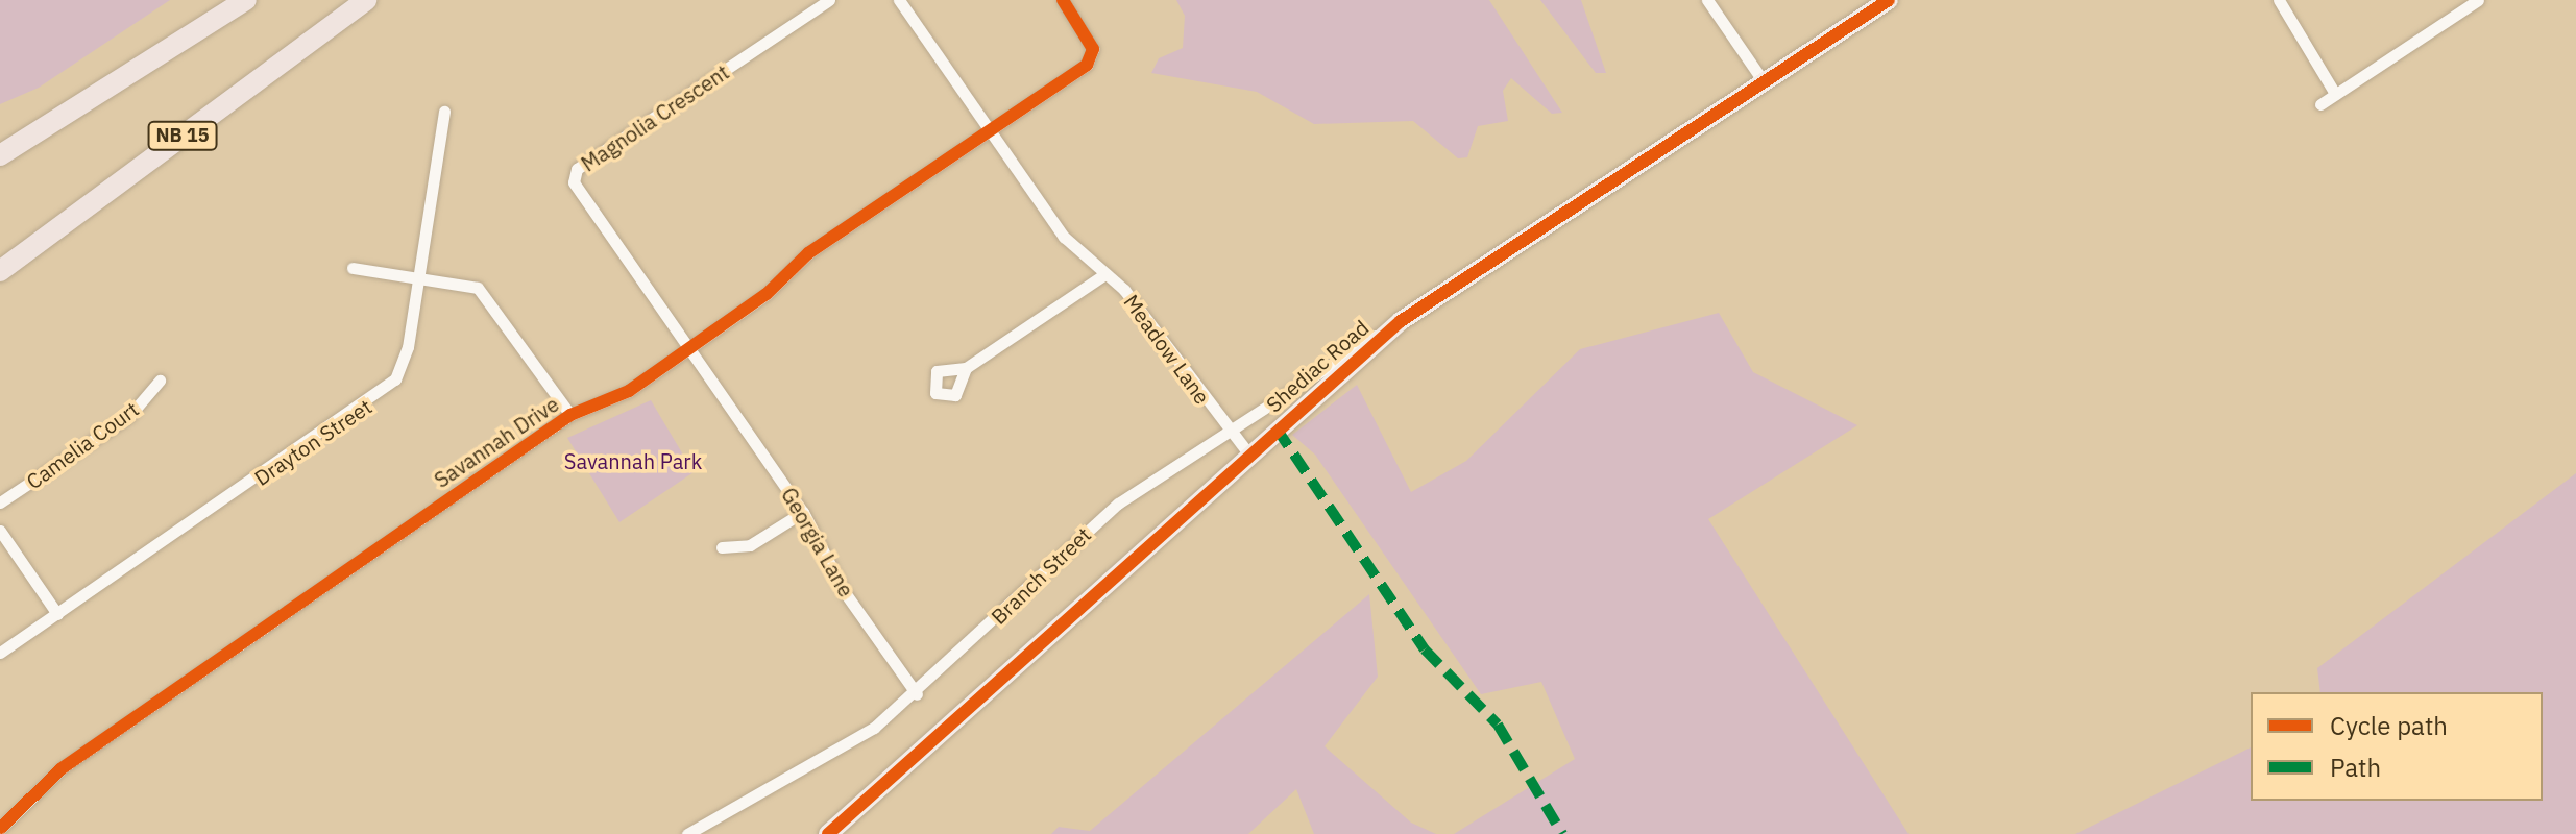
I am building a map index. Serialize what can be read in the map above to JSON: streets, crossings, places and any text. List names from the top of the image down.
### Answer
{
  "streets": {
    "highway": ["NB 15"],
    "main road": ["Shediac Road"],
    "street": [
      "Magnolia Crescent",
      "Meadow Lane",
      "Drayton Street",
      "Savannah Drive",
      "Camelia Court",
      "Georgia Lane",
      "Branch Street"
    ]
  },
  "crossings": [
    ["Magnolia Crescent", "Savannah Drive"],
    ["Magnolia Crescent", "Georgia Lane"],
    ["Meadow Lane", "Shediac Road"],
    ["Meadow Lane", "Savannah Drive"],
    ["Meadow Lane", "Branch Street"],
    ["Shediac Road", "Branch Street"],
    ["Savannah Drive", "Georgia Lane"],
    ["Georgia Lane", "Branch Street"]
  ],
  "parks": ["Savannah Park"],
  "legend": ["Cycle path", "Path"]
}
